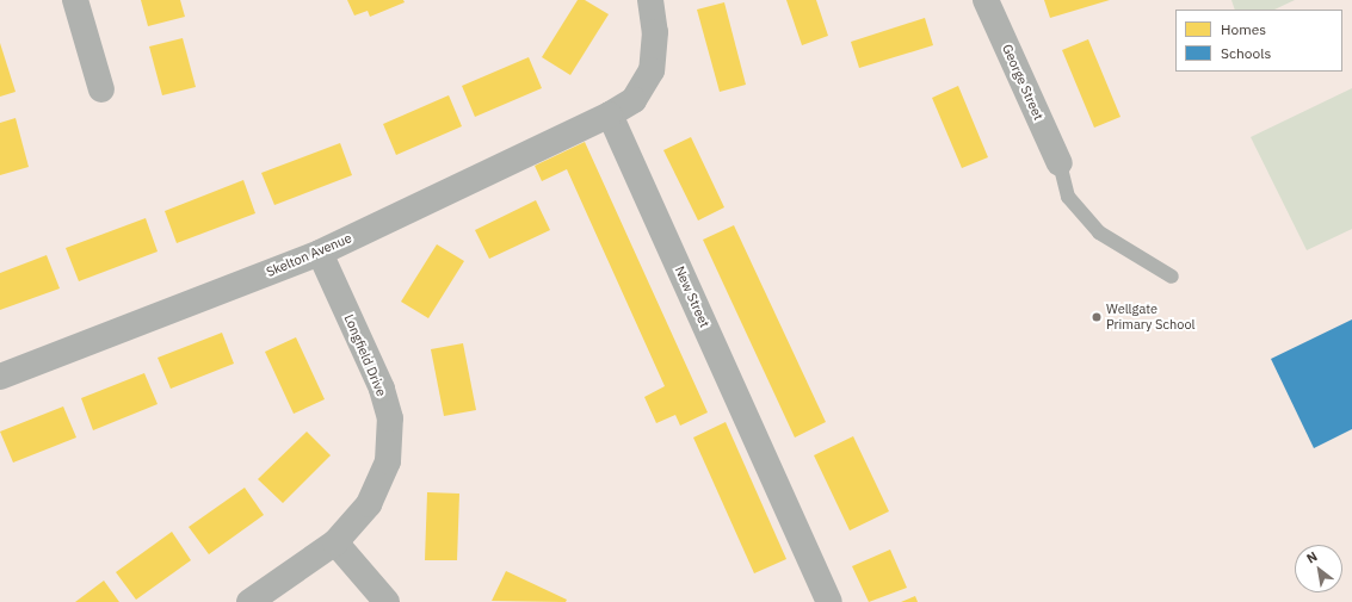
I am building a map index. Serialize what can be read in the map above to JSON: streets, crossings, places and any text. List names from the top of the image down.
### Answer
{
  "streets": {
    "street": [
      "George Street",
      "Skelton Avenue",
      "New Street",
      "Longfield Drive"
    ]
  },
  "crossings": [
    ["Skelton Avenue", "New Street"],
    ["Skelton Avenue", "Longfield Drive"]
  ],
  "places": ["Wellgate Primary School"],
  "legend": ["Homes", "Schools"],
  "north": "top left"
}
